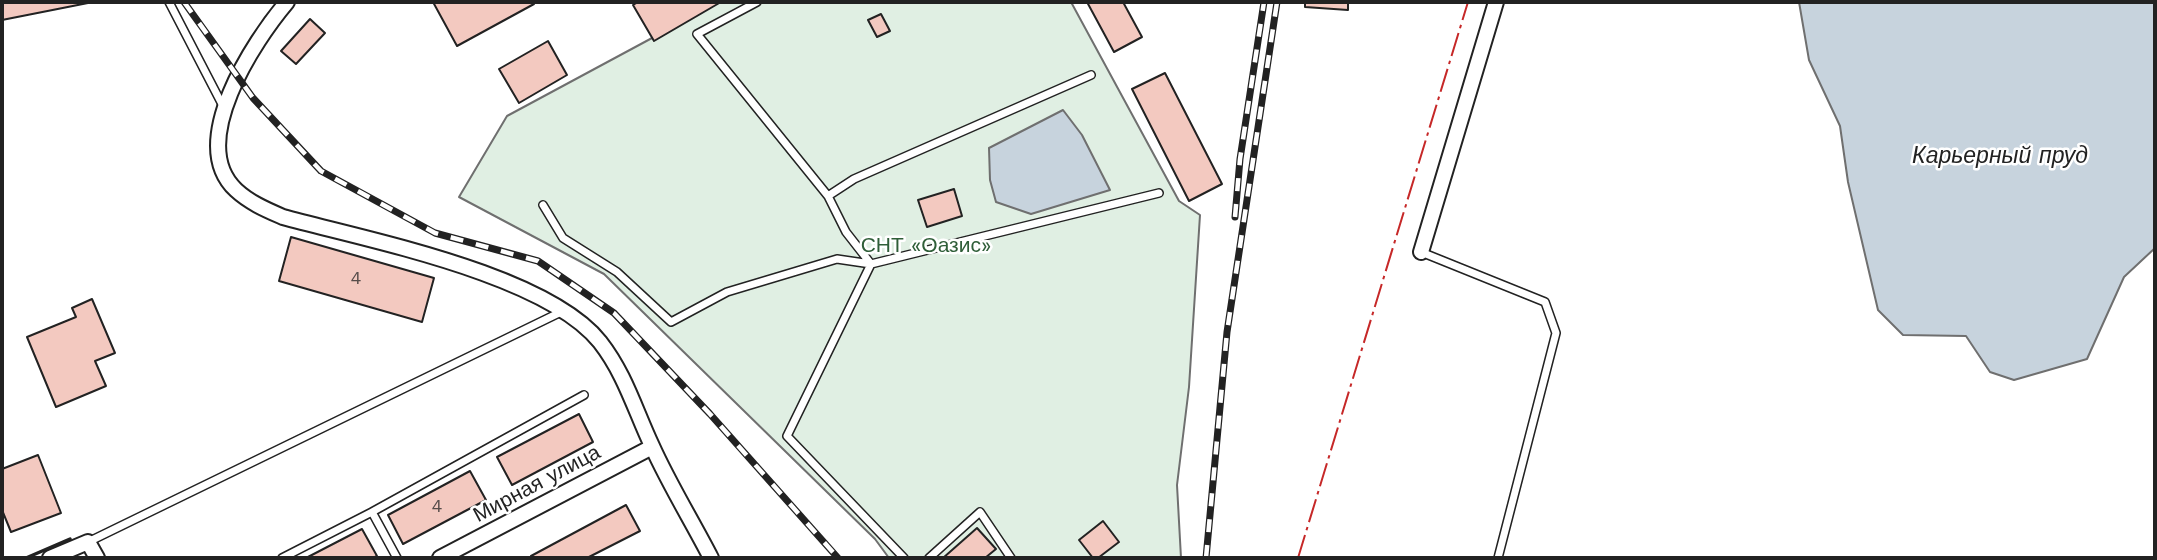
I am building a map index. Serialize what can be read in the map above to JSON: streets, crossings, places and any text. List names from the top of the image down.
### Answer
{
  "streets": {
    "street": ["Мирная улица"]
  },
  "water": ["Карьерный пруд"],
  "parks": ["СНТ «Оазис»"],
  "house_numbers": ["4", "4"]
}
